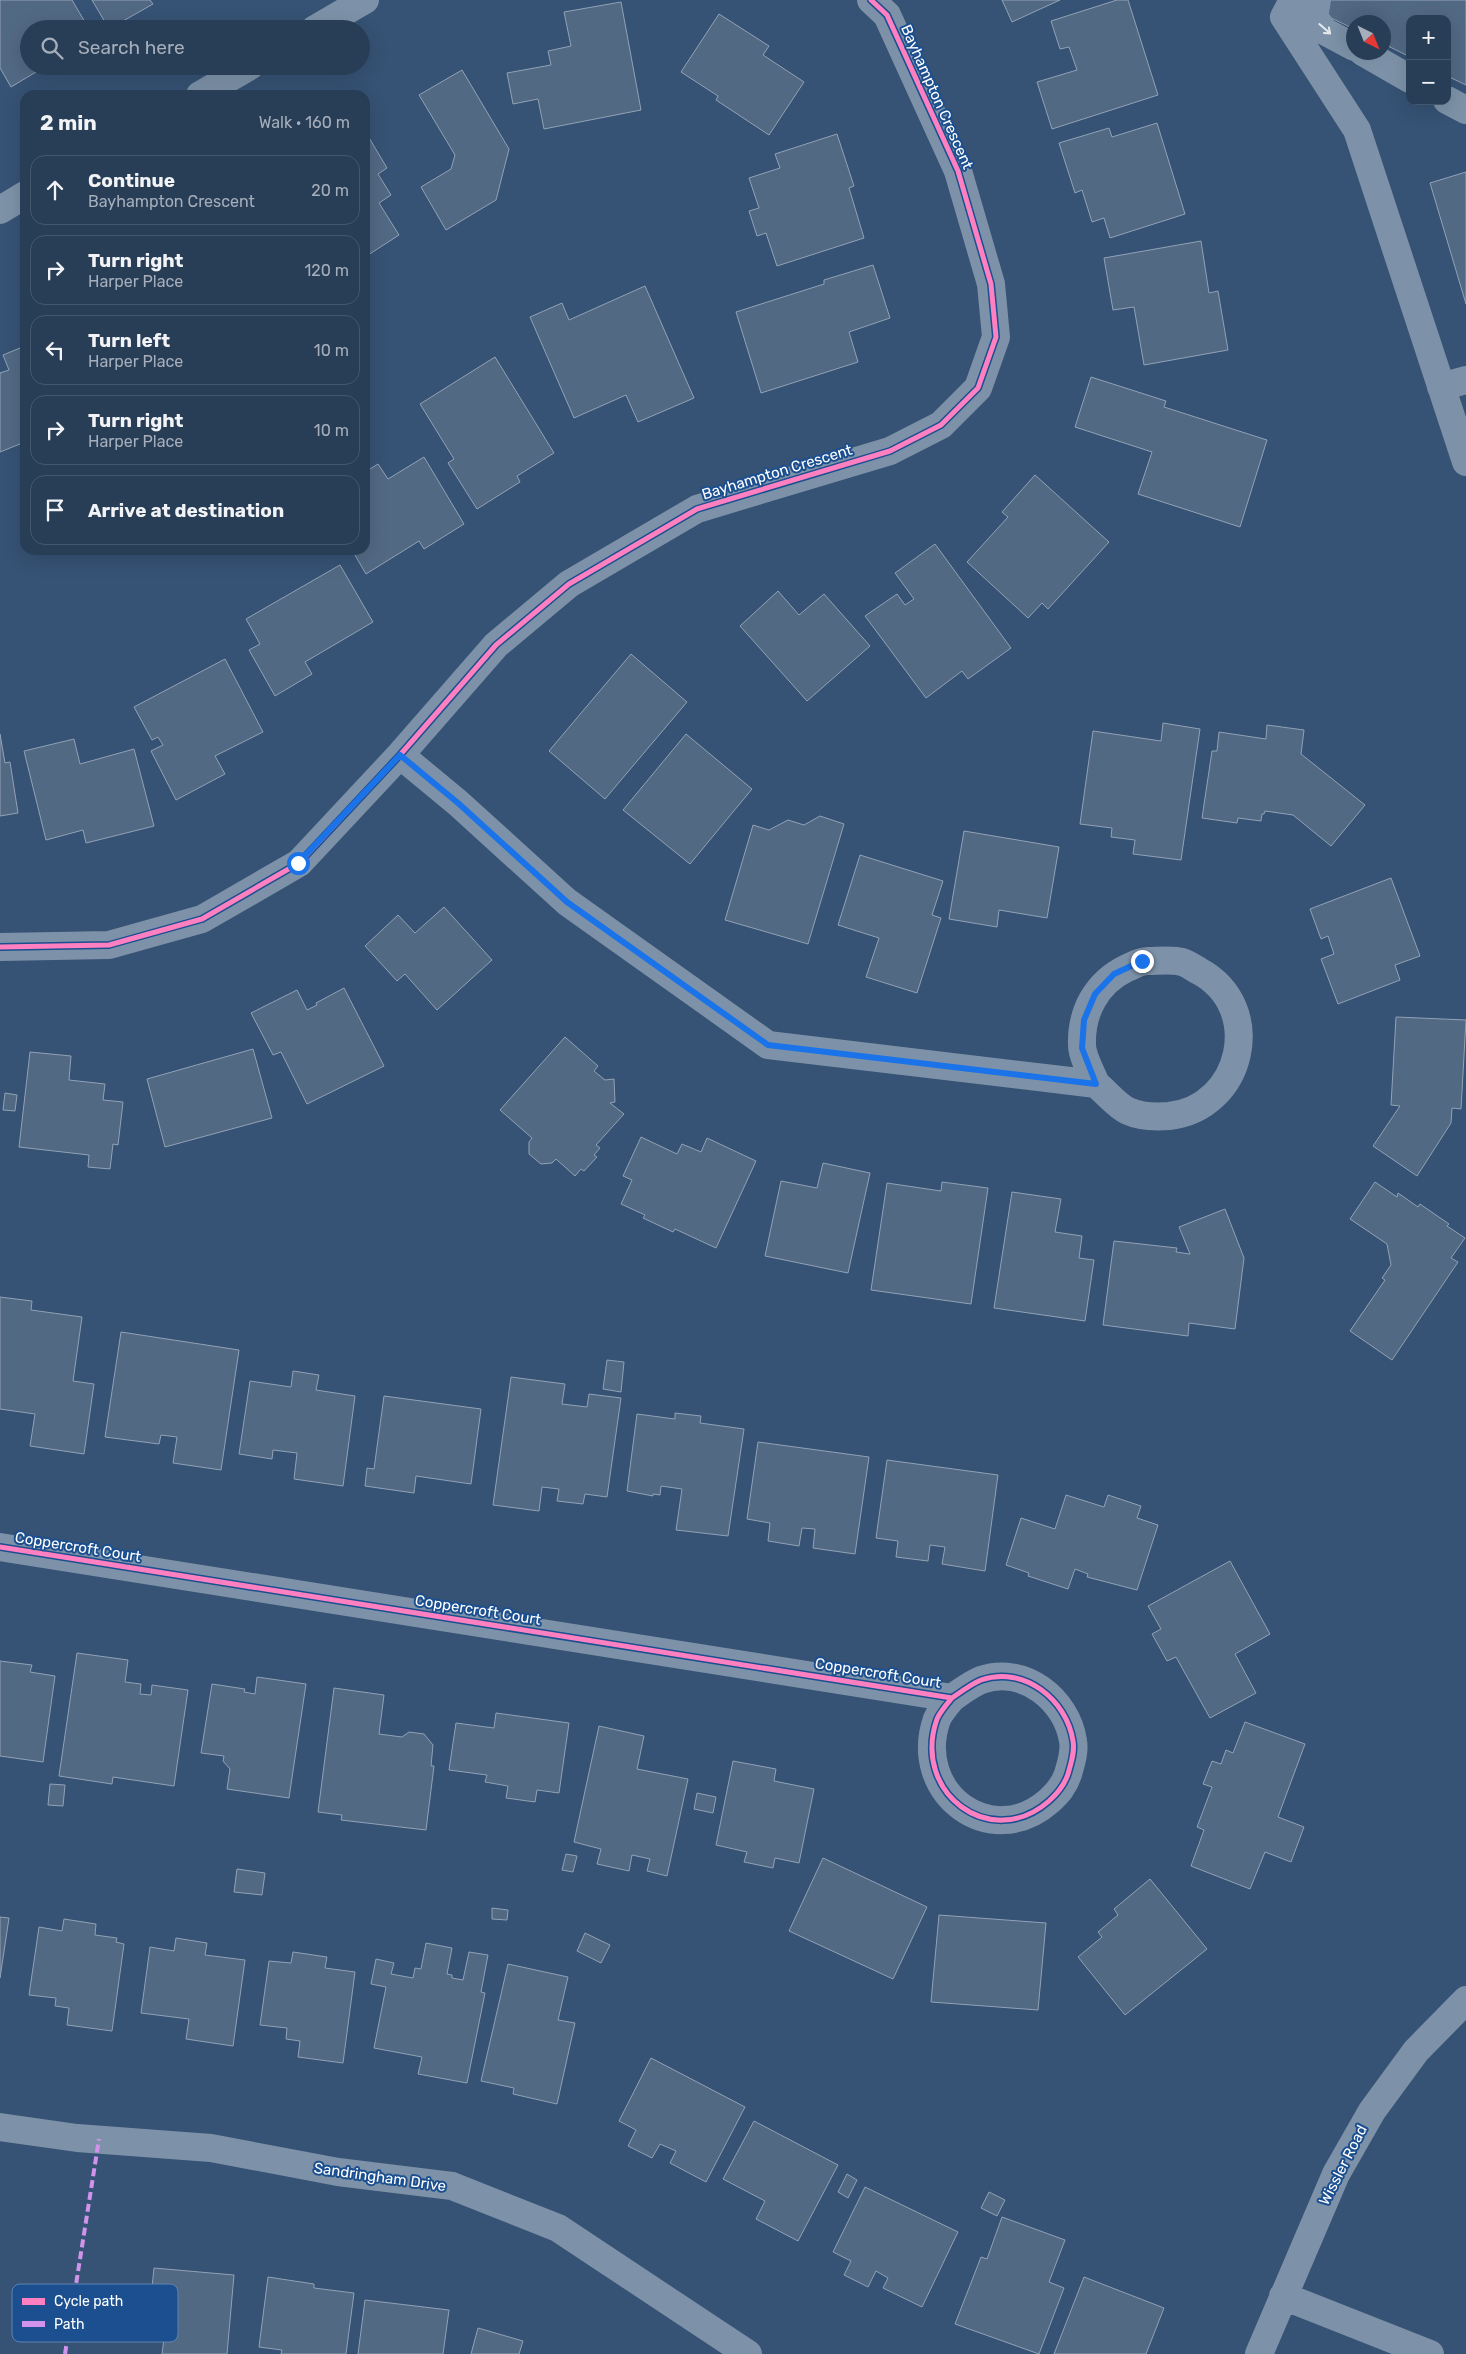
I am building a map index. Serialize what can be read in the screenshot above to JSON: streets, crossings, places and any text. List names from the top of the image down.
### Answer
{
  "streets": {
    "street": [
      "Bayhampton Crescent",
      "Coppercroft Court",
      "Wissler Road",
      "Sandringham Drive"
    ]
  },
  "legend": ["Cycle path", "Path"],
  "north": "bottom right",
  "page": {
    "map_buttons": ["+", "−"],
    "search": "Search here",
    "heading": ["2 min", "Walk · 160 m"],
    "list": [
      ["Continue", "Bayhampton Crescent", "20 m"],
      ["Turn right", "Harper Place", "120 m"],
      ["Turn left", "Harper Place", "10 m"],
      ["Turn right", "Harper Place", "10 m"],
      "Arrive at destination"
    ]
  }
}
